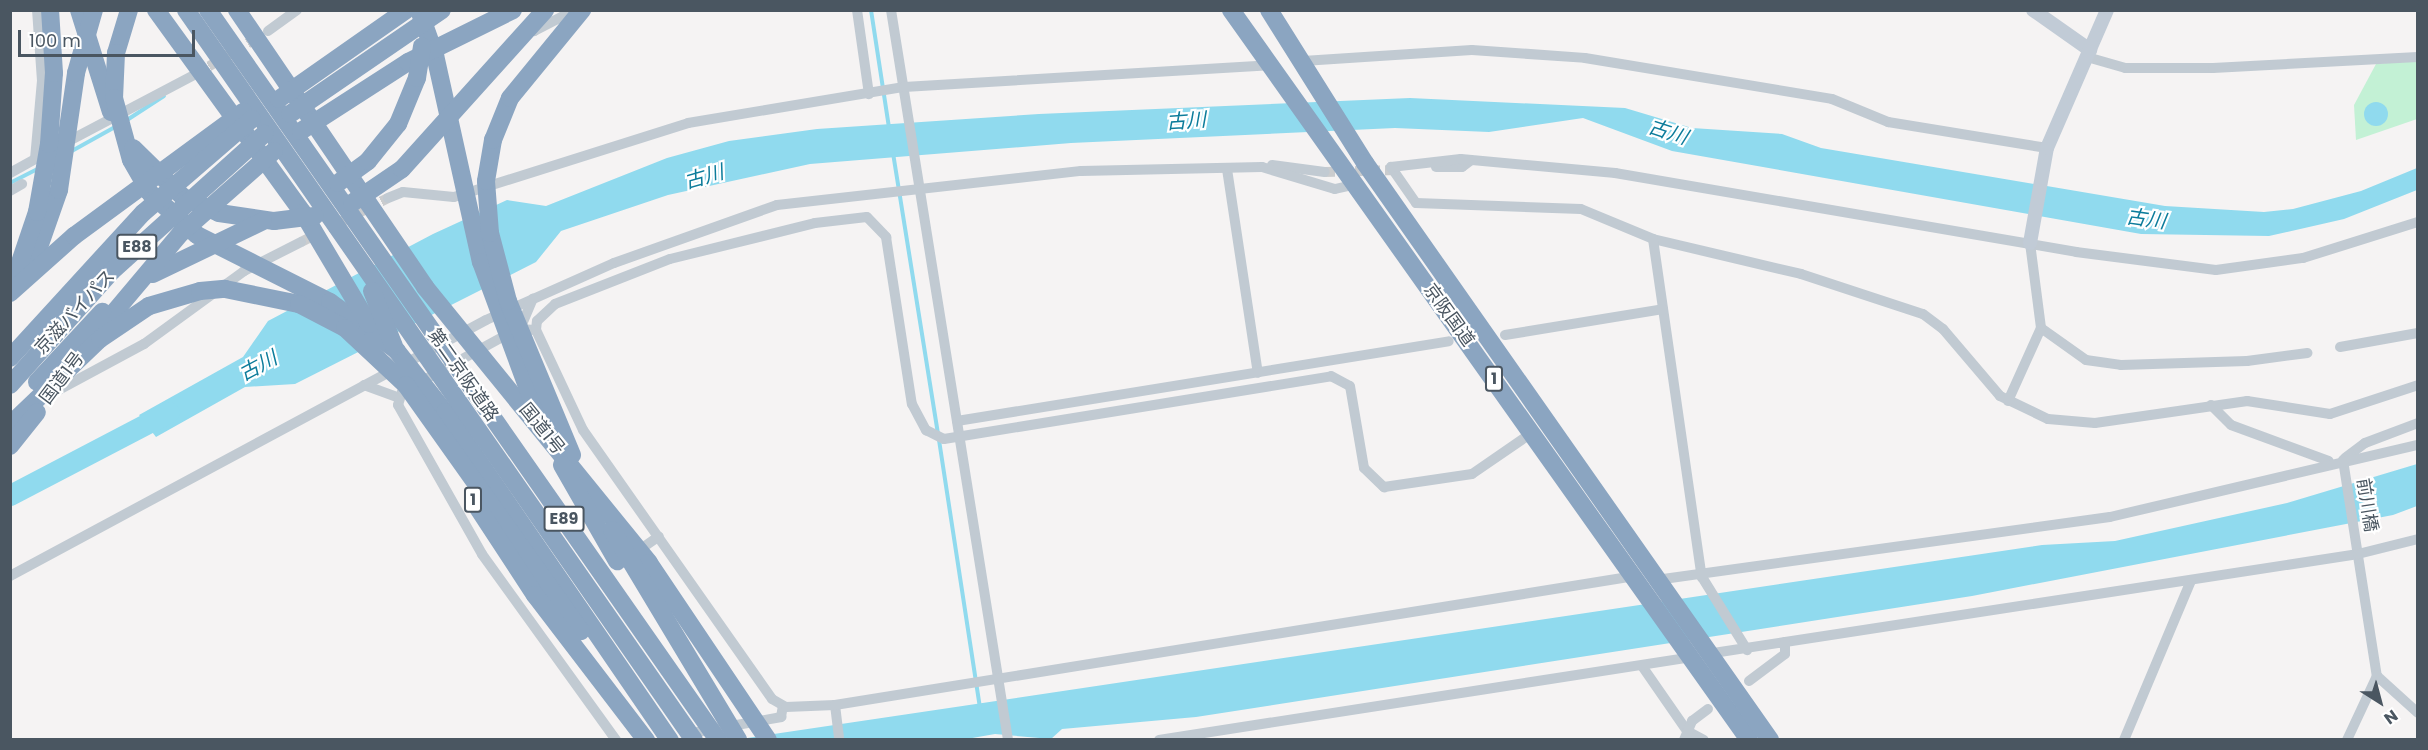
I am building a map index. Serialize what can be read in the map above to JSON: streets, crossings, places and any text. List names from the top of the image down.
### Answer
{
  "streets": {
    "highway": [
      "E88",
      "京滋バイパス",
      "京阪国道",
      "第二京阪道路",
      "国道1号",
      "1",
      "E89"
    ],
    "street": ["前川橋"]
  },
  "crossings": [
    ["E88", "京滋バイパス"],
    ["国道1号", "1"]
  ],
  "water": ["古川"],
  "scale_bar": "100 m",
  "north": "bottom right"
}
